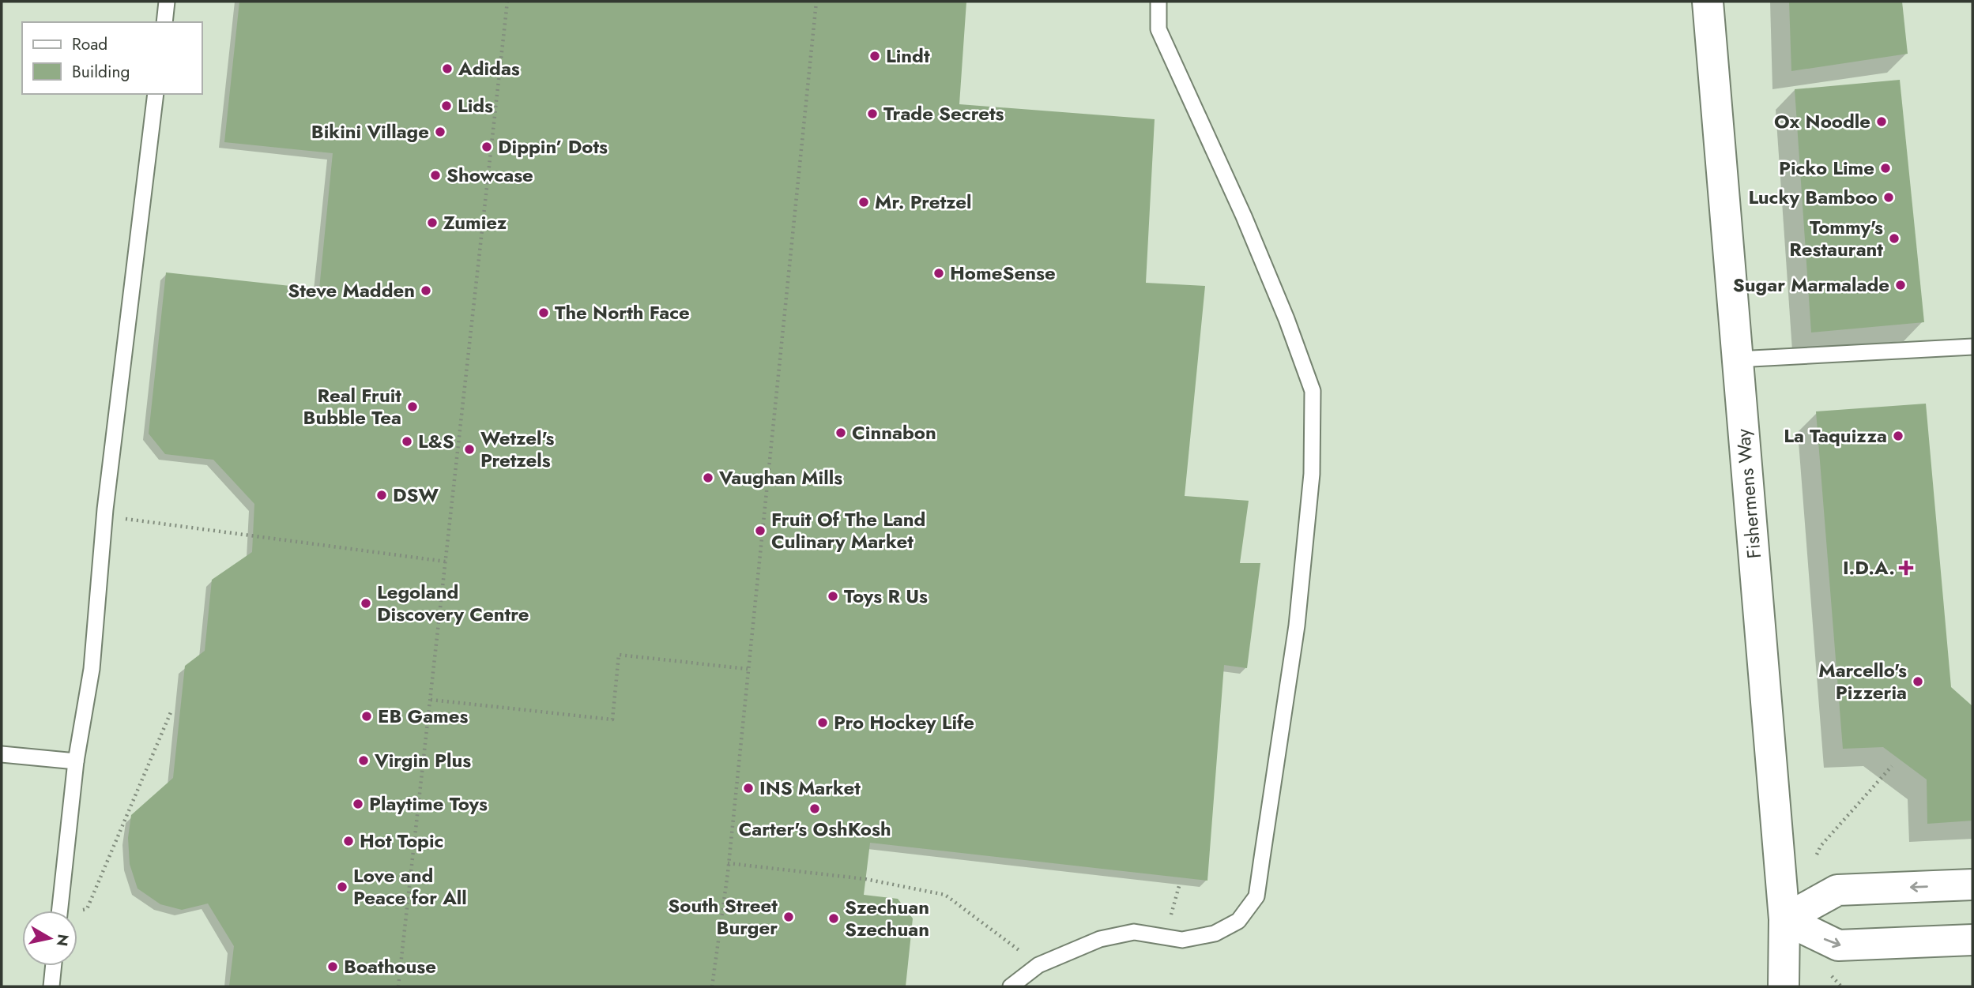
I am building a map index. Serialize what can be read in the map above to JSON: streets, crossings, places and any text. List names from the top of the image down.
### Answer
{
  "streets": {
    "street": ["Fishermens Way"]
  },
  "places": {
    "other": [
      "Lindt",
      "Adidas",
      "Lids",
      "Trade Secrets",
      "Ox Noodle",
      "Bikini Village",
      "Dippin’ Dots",
      "Picko Lime",
      "Showcase",
      "Lucky Bamboo",
      "Mr. Pretzel",
      "Zumiez",
      "Tommy's Restaurant",
      "HomeSense",
      "Sugar Marmalade",
      "Steve Madden",
      "The North Face",
      "Real Fruit Bubble Tea",
      "Cinnabon",
      "La Taquizza",
      "L&S",
      "Wetzel's Pretzels",
      "Vaughan Mills",
      "DSW",
      "Fruit Of The Land Culinary Market",
      "Toys R Us",
      "Legoland Discovery Centre",
      "Marcello's Pizzeria",
      "EB Games",
      "Pro Hockey Life",
      "Virgin Plus",
      "INS Market",
      "Playtime Toys",
      "Carter's OshKosh",
      "Hot Topic",
      "Love and Peace for All",
      "South Street Burger",
      "Szechuan Szechuan",
      "Boathouse"
    ],
    "health": ["I.D.A."]
  },
  "legend": ["Road", "Building"],
  "north": "right"
}
